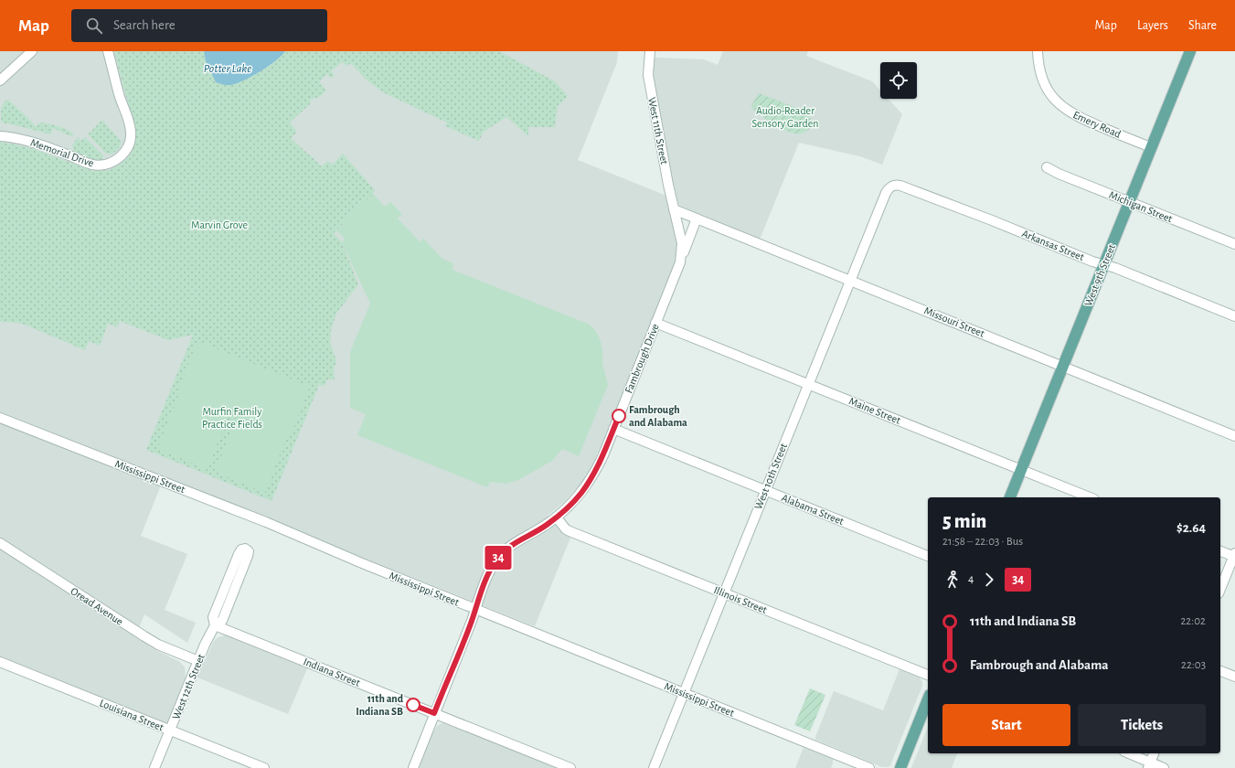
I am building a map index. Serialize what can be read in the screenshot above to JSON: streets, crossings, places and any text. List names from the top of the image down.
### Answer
{
  "streets": {
    "main road": ["West 9th Street"],
    "street": [
      "Emery Road",
      "West 11th Street",
      "Memorial Drive",
      "Michigan Street",
      "Arkansas Street",
      "Missouri Street",
      "Fambrough Drive",
      "Maine Street",
      "Mississippi Street",
      "West 10th Street",
      "Alabama Street",
      "Illinois Street",
      "Oread Avenue",
      "Indiana Street",
      "West 12th Street",
      "Louisiana Street"
    ]
  },
  "crossings": [
    ["Emery Road", "West 9th Street"],
    ["West 11th Street", "Missouri Street"],
    ["West 11th Street", "Fambrough Drive"],
    ["Michigan Street", "West 9th Street"],
    ["Arkansas Street", "West 9th Street"],
    ["Arkansas Street", "West 10th Street"],
    ["West 9th Street", "Missouri Street"],
    ["West 9th Street", "Maine Street"],
    ["Missouri Street", "Fambrough Drive"],
    ["Missouri Street", "West 10th Street"],
    ["Fambrough Drive", "Maine Street"],
    ["Fambrough Drive", "Mississippi Street"],
    ["Fambrough Drive", "Alabama Street"],
    ["Fambrough Drive", "Illinois Street"],
    ["Maine Street", "West 10th Street"],
    ["Mississippi Street", "West 10th Street"],
    ["West 10th Street", "Alabama Street"],
    ["West 10th Street", "Illinois Street"],
    ["Oread Avenue", "West 12th Street"],
    ["Indiana Street", "West 12th Street"],
    ["West 12th Street", "Louisiana Street"]
  ],
  "water": ["Potter Lake"],
  "parks": ["Audio-Reader Sensory Garden", "Marvin Grove", "Murfin Family Practice Fields"],
  "places": ["Fambrough and Alabama", "11th and Indiana SB"],
  "lines": ["bus line 34"],
  "page": {
    "header": "Map",
    "search": "Search here",
    "nav": ["Map", "Layers", "Share"],
    "on_map": "34",
    "heading": ["5 min", "21:58 – 22:03 · Bus", "$2.64"],
    "legs": ["4", "34"],
    "list": [
      {
        "name": "11th and Indiana SB",
        "value": "22:02"
      },
      {
        "name": "Fambrough and Alabama",
        "value": "22:03"
      }
    ],
    "buttons": ["Start", "Tickets"]
  }
}
